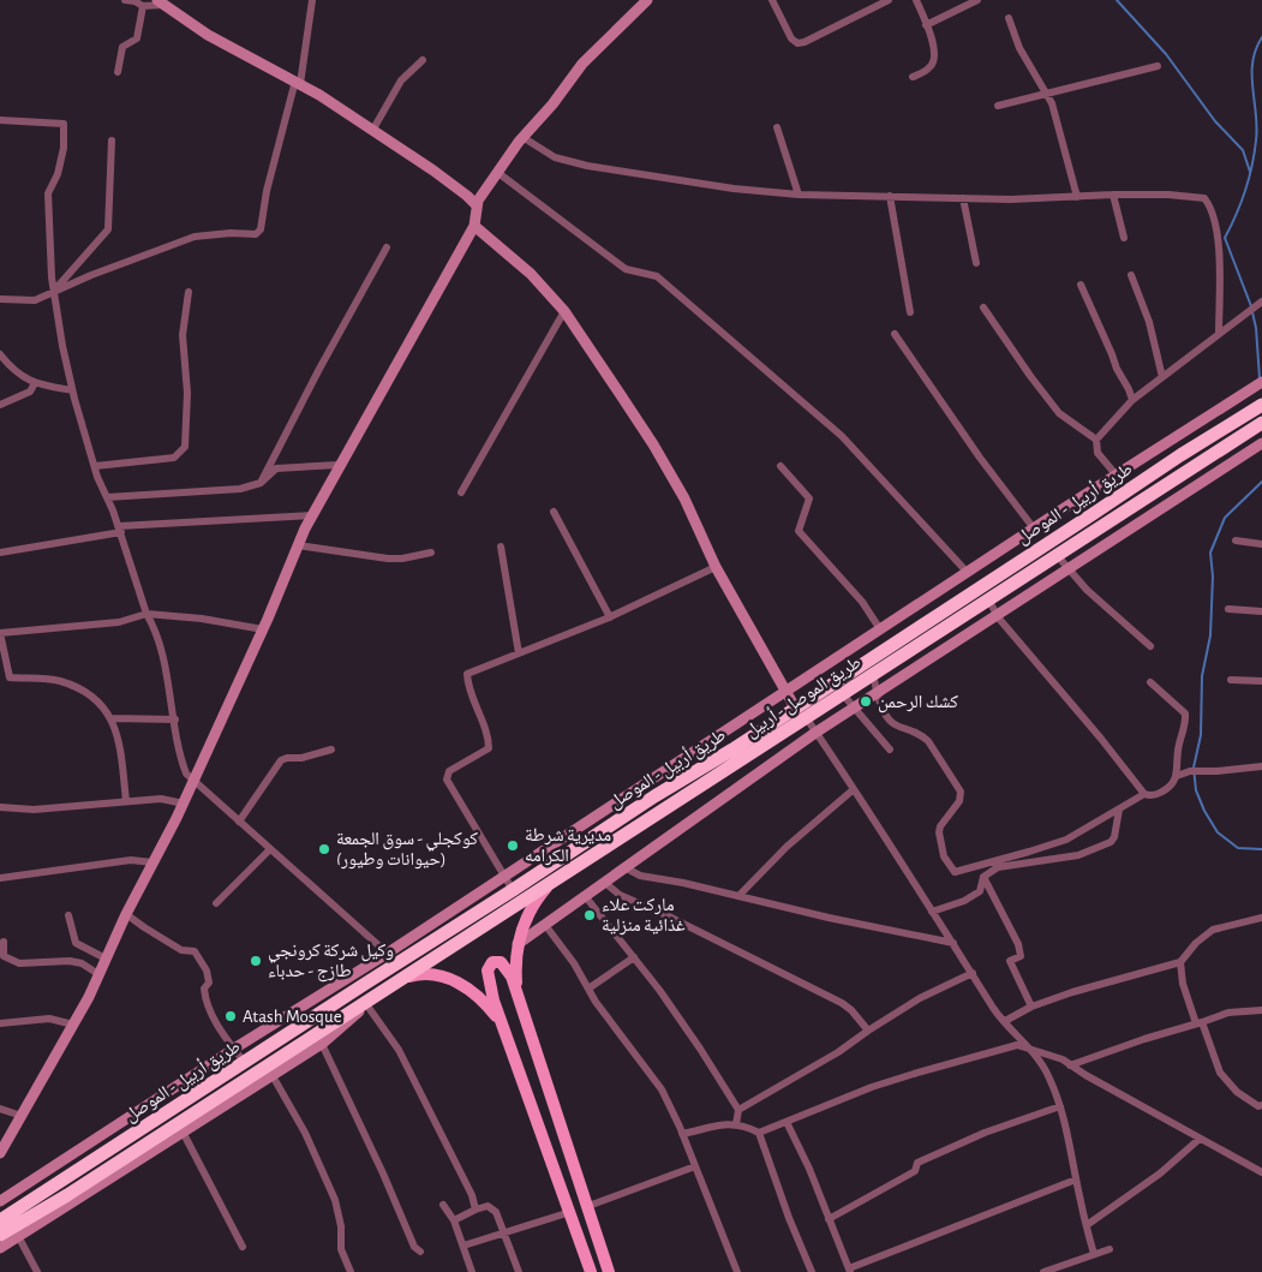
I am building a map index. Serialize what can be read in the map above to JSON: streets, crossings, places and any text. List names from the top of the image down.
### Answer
{
  "streets": {
    "highway": ["طريق أربيل - الموصل", "طريق الموصل - أربيل"]
  },
  "crossings": [
    ["طريق أربيل - الموصل", "طريق الموصل - أربيل"]
  ],
  "places": [
    "كشك الرحمن",
    "مديرية شرطة الكرامه",
    "كوكجلي - سوق الجمعة (حيوانات وطيور)",
    "ماركت علاء غذائية منزلية",
    "وكيل شركة كرونجي طازج - حدباء",
    "Atash Mosque"
  ]
}
